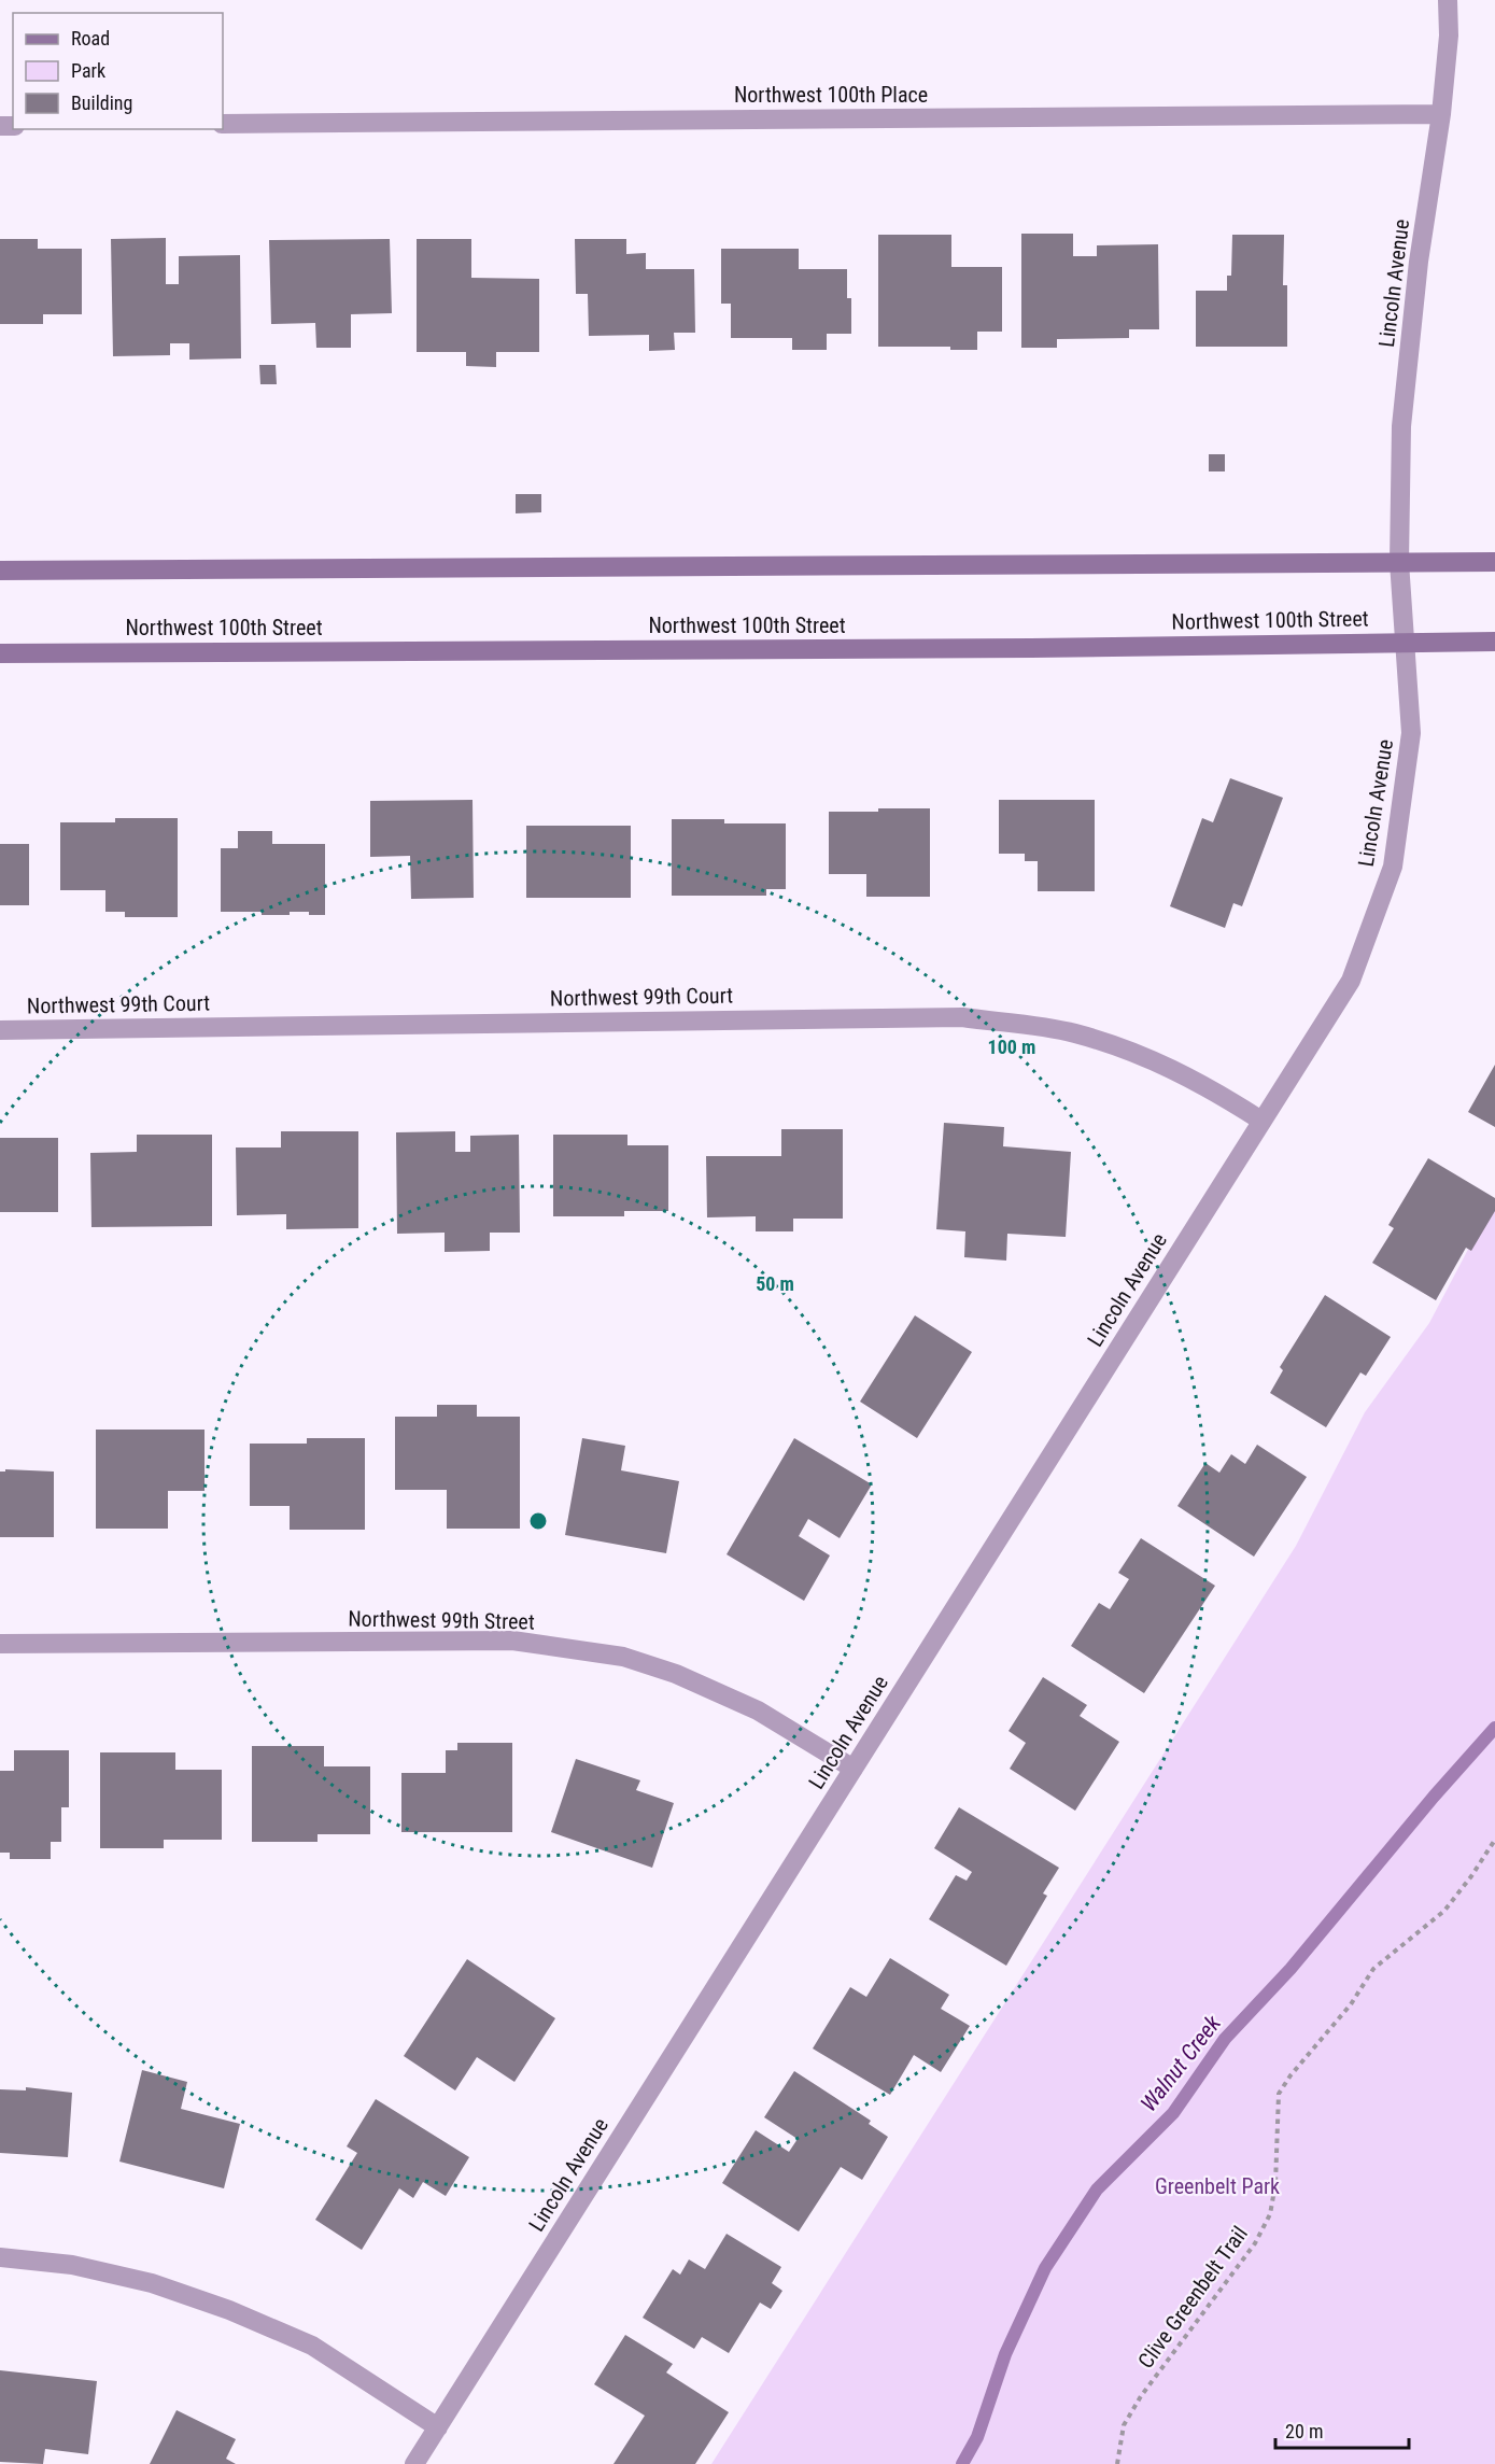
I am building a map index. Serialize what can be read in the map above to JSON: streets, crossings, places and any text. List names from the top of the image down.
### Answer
{
  "streets": {
    "main road": ["Northwest 100th Street"],
    "street": [
      "Northwest 100th Place",
      "Lincoln Avenue",
      "Northwest 99th Court",
      "Northwest 99th Street"
    ],
    "path": ["Clive Greenbelt Trail"]
  },
  "crossings": [
    ["Northwest 100th Place", "Lincoln Avenue"],
    ["Lincoln Avenue", "Northwest 100th Street"],
    ["Lincoln Avenue", "Northwest 99th Court"],
    ["Lincoln Avenue", "Northwest 99th Street"]
  ],
  "water": ["Walnut Creek"],
  "parks": ["Greenbelt Park"],
  "legend": ["Road", "Park", "Building"],
  "scale_bar": "20 m",
  "rings": ["100 m", "50 m"]
}
